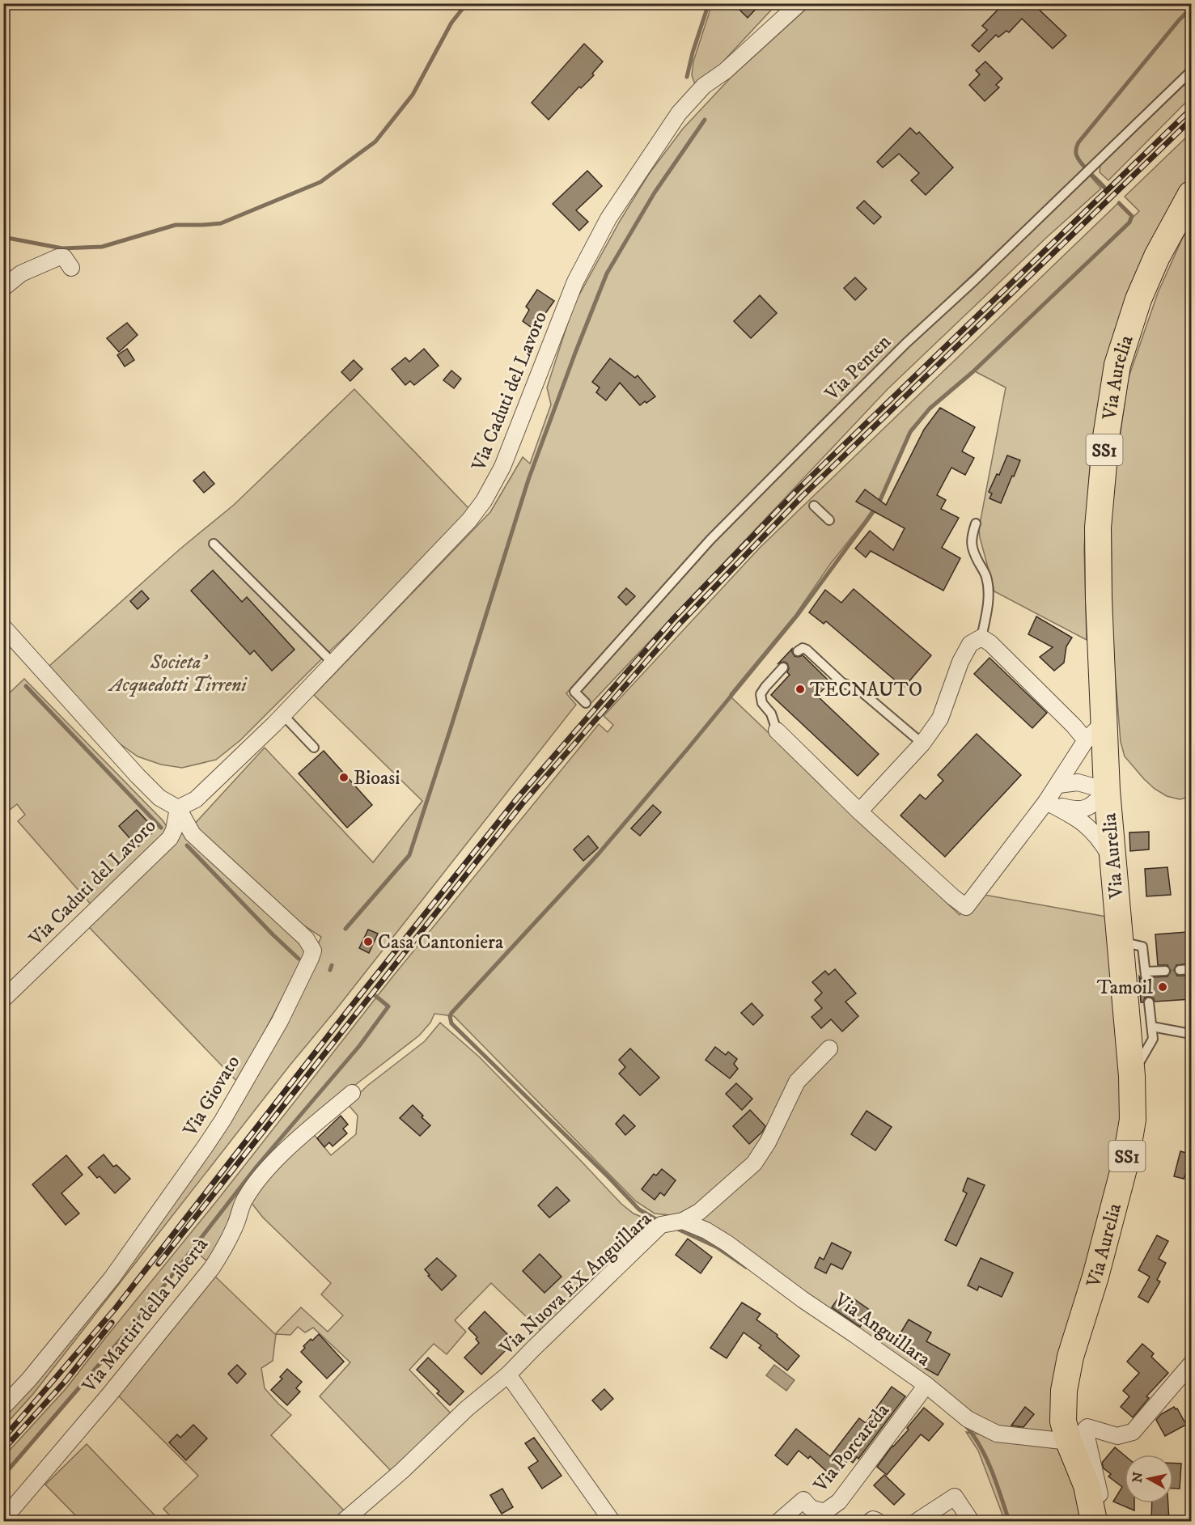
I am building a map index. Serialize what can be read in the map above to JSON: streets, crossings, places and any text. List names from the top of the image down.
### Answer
{
  "streets": {
    "main road": ["Via Aurelia", "SS1"],
    "street": [
      "Via Caduti del Lavoro",
      "Via Giovato",
      "Via Nuova EX Anguillara",
      "Via Martiri della Libertà",
      "Via Anguillara",
      "Via Porcareda"
    ],
    "lane": ["Via Penten"]
  },
  "crossings": [
    ["Via Aurelia", "Via Anguillara"],
    ["Via Caduti del Lavoro", "Via Giovato"],
    ["Via Nuova EX Anguillara", "Via Anguillara"],
    ["Via Anguillara", "Via Porcareda"]
  ],
  "parks": ["Societa' Acquedotti Tirreni"],
  "places": [
    "TECNAUTO",
    "Bioasi",
    "Casa Cantoniera",
    "Tamoil"
  ],
  "north": "left"
}
